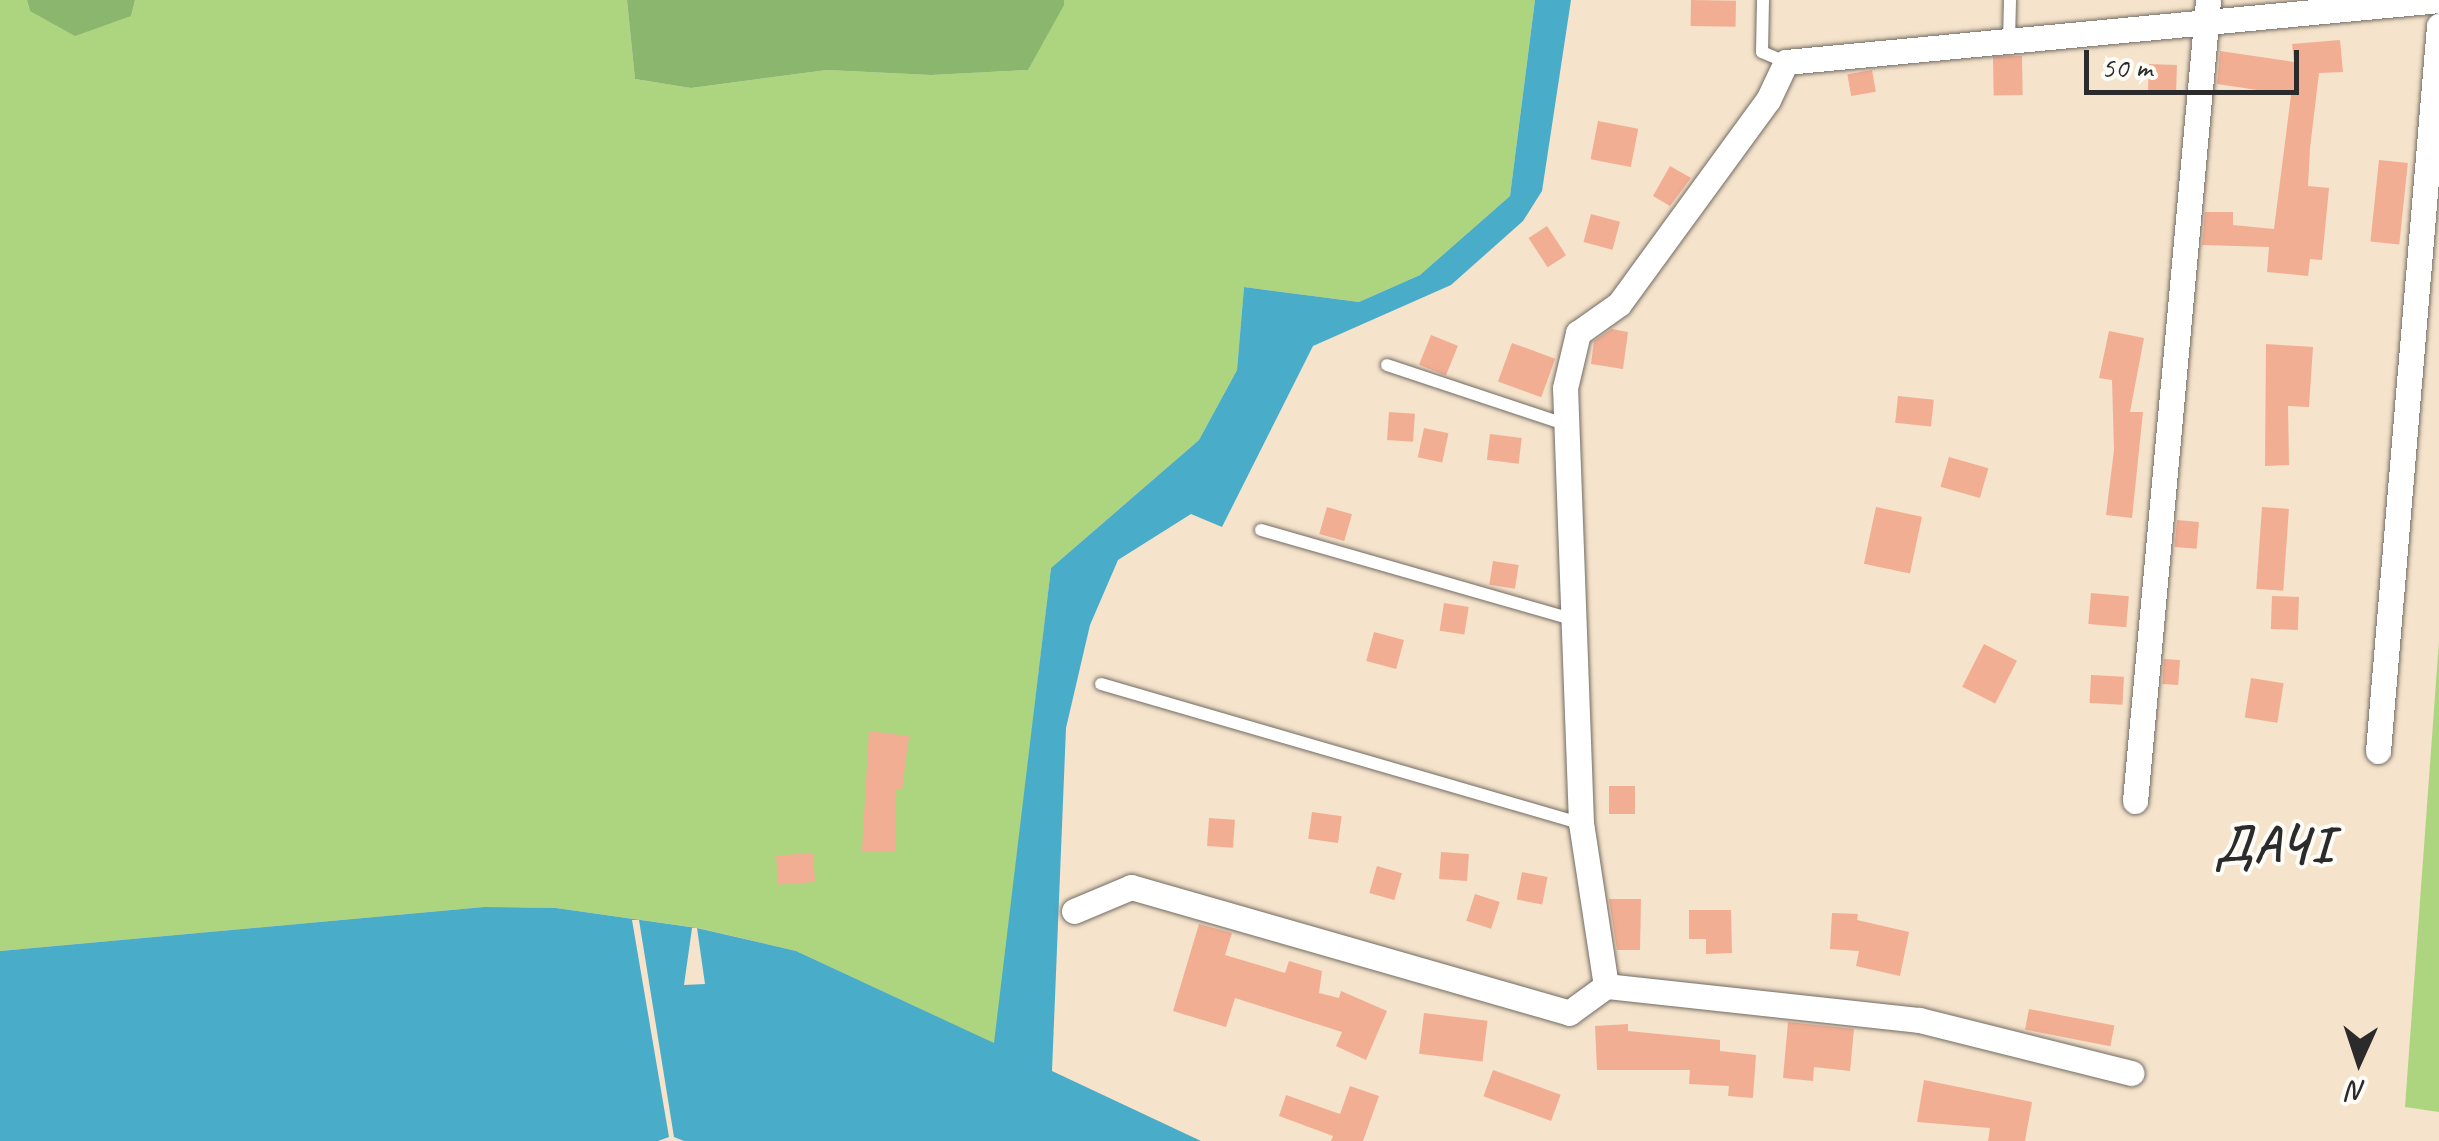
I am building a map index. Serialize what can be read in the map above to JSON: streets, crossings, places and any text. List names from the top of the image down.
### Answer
{
  "districts": ["ДАЧІ"],
  "scale_bar": "50 m",
  "north": "bottom"
}
